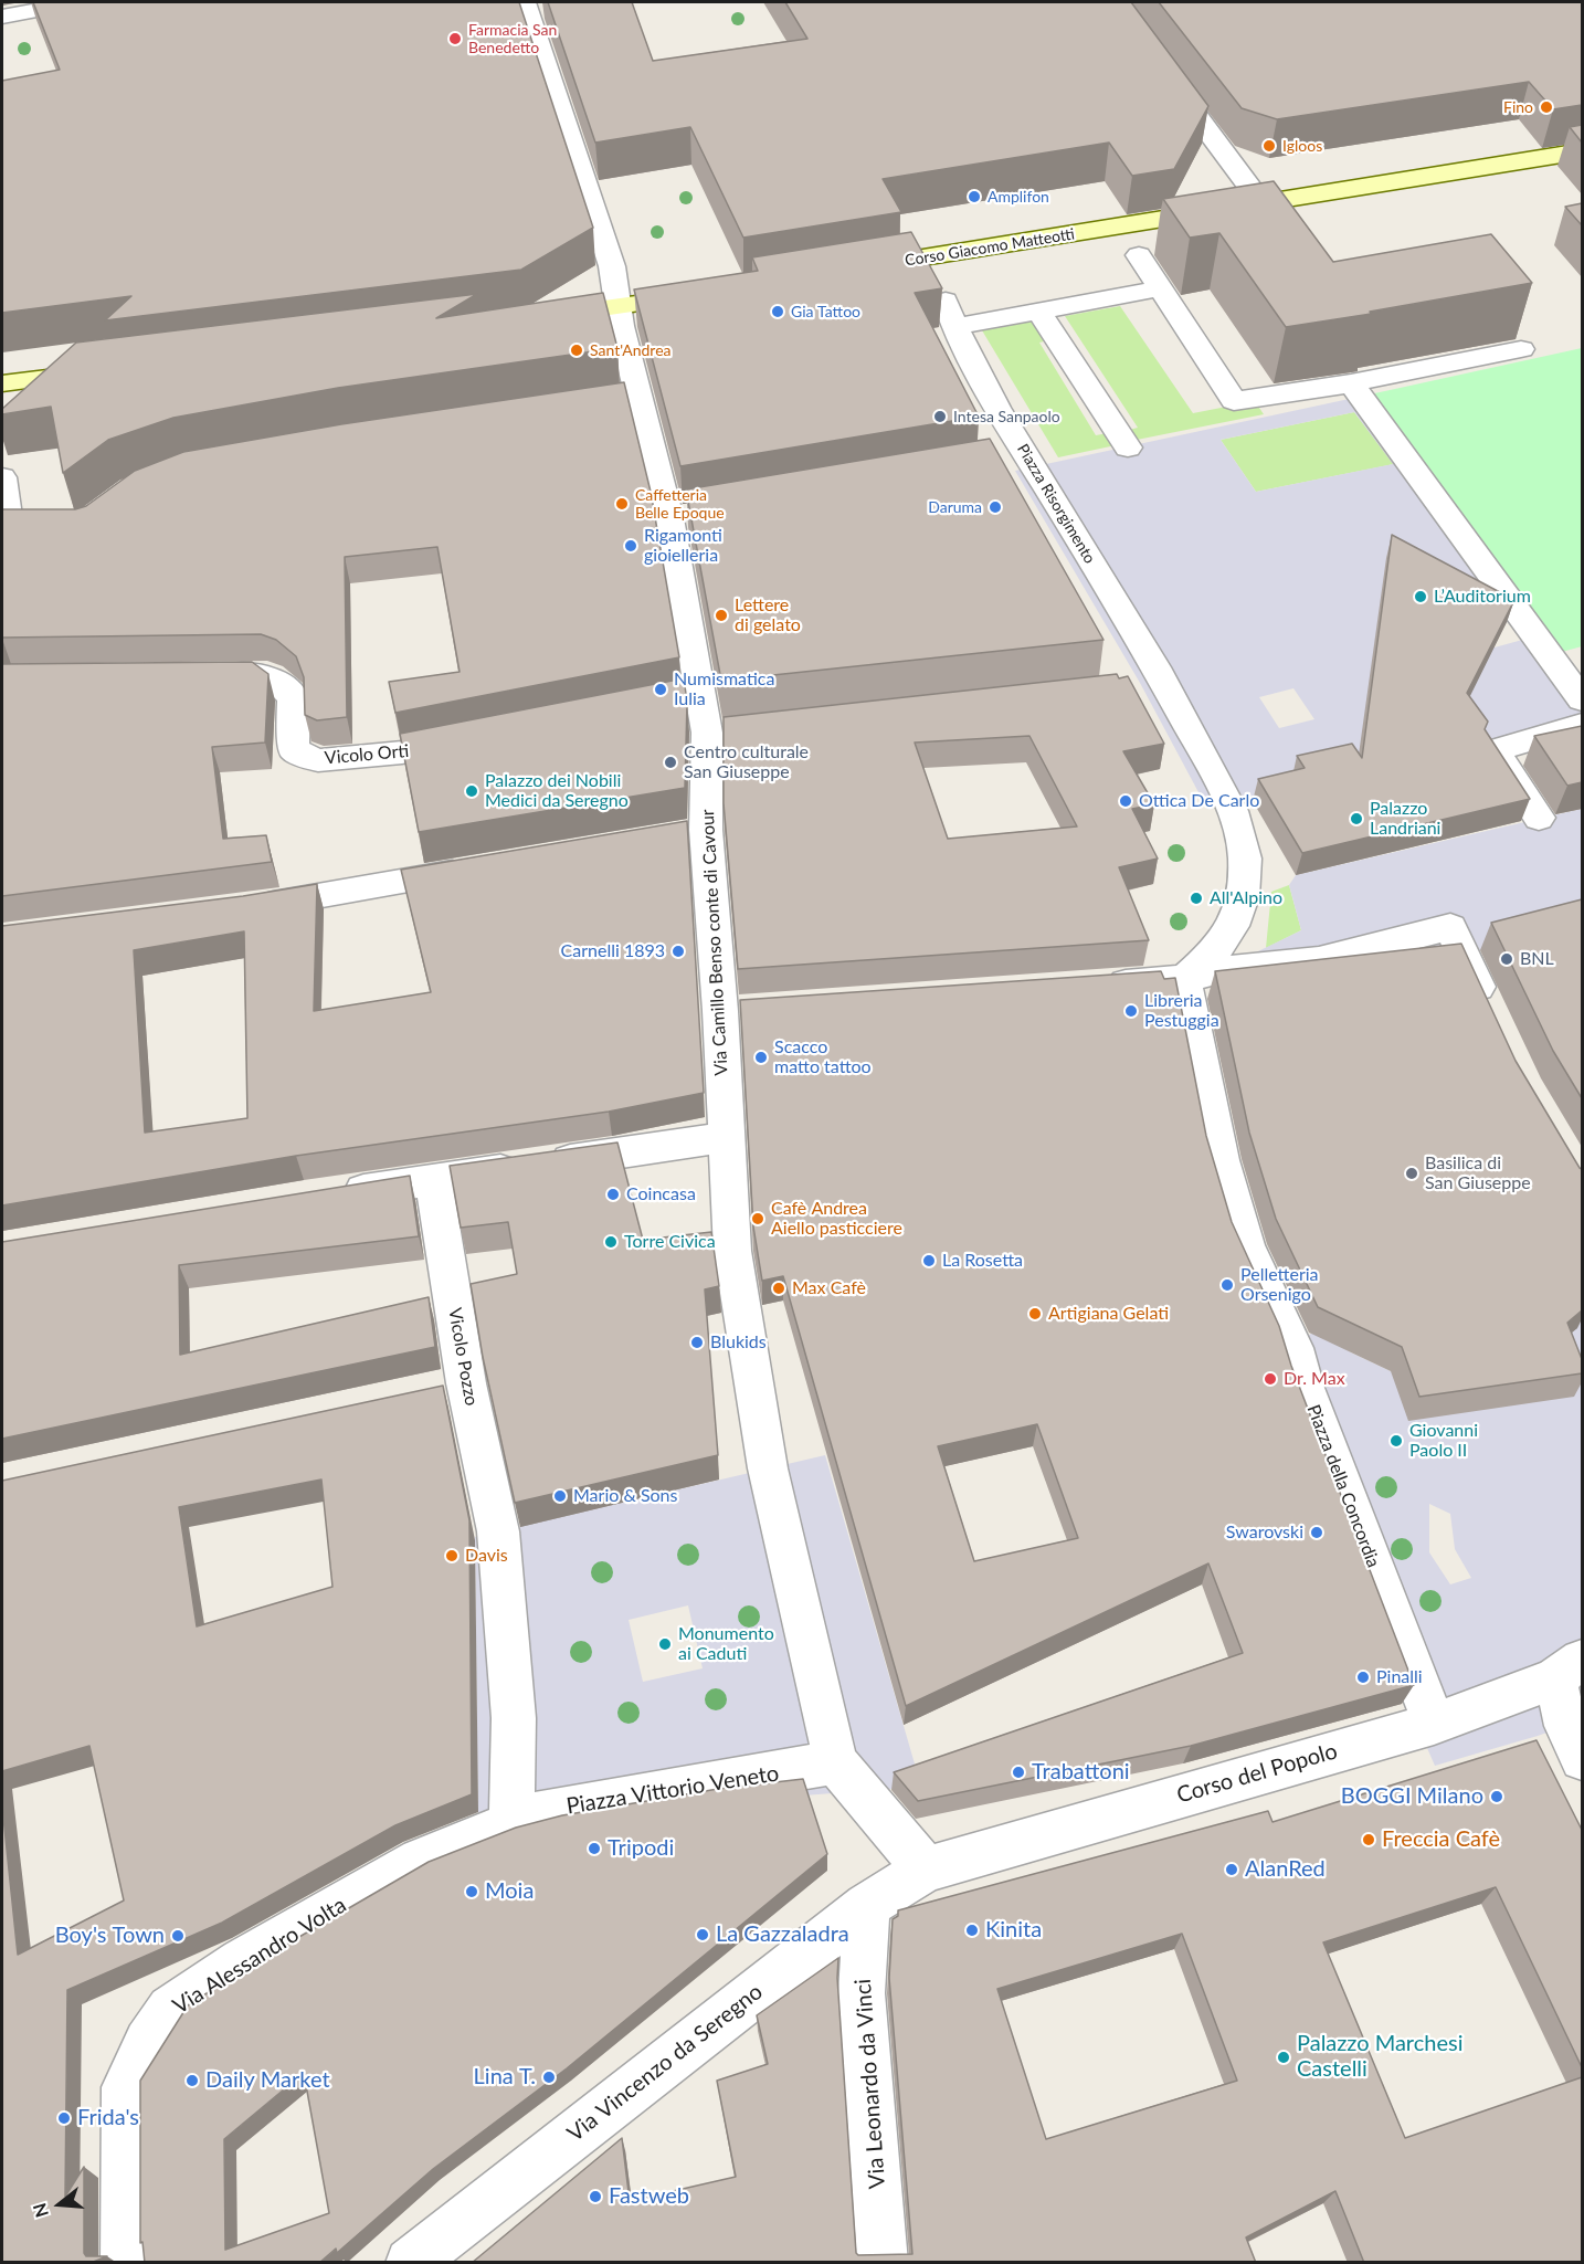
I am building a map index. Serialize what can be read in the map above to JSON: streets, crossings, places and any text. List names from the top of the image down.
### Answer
{
  "streets": {
    "main road": ["Corso Giacomo Matteotti"],
    "street": [
      "Piazza Risorgimento",
      "Vicolo Orti",
      "Via Camillo Benso conte di Cavour",
      "Vicolo Pozzo",
      "Piazza della Concordia",
      "Corso del Popolo",
      "Piazza Vittorio Veneto",
      "Via Alessandro Volta",
      "Via Vincenzo da Seregno",
      "Via Leonardo da Vinci"
    ]
  },
  "crossings": [
    ["Piazza Risorgimento", "Piazza della Concordia"],
    ["Via Camillo Benso conte di Cavour", "Piazza Vittorio Veneto"],
    ["Vicolo Pozzo", "Piazza Vittorio Veneto"],
    ["Vicolo Pozzo", "Via Alessandro Volta"],
    ["Piazza della Concordia", "Corso del Popolo"],
    ["Corso del Popolo", "Via Vincenzo da Seregno"],
    ["Piazza Vittorio Veneto", "Via Alessandro Volta"],
    ["Via Vincenzo da Seregno", "Via Leonardo da Vinci"]
  ],
  "places": [
    "Farmacia San Benedetto",
    "Fino",
    "Igloos",
    "Amplifon",
    "Gia Tattoo",
    "Sant'Andrea",
    "Intesa Sanpaolo",
    "Caffetteria Belle Epoque",
    "Daruma",
    "Rigamonti gioielleria",
    "L’Auditorium",
    "Lettere di gelato",
    "Numismatica Iulia",
    "Centro culturale San Giuseppe",
    "Palazzo dei Nobili Medici da Seregno",
    "Ottica De Carlo",
    "Palazzo Landriani",
    "All'Alpino",
    "Carnelli 1893",
    "BNL",
    "Libreria Pestuggia",
    "Scacco matto tattoo",
    "Basilica di San Giuseppe",
    "Coincasa",
    "Cafè Andrea Aiello pasticciere",
    "Torre Civica",
    "La Rosetta",
    "Pelletteria Orsenigo",
    "Max Cafè",
    "Artigiana Gelati",
    "Blukids",
    "Dr. Max",
    "Giovanni Paolo II",
    "Mario & Sons",
    "Swarovski",
    "Davis",
    "Monumento ai Caduti",
    "Pinalli",
    "Trabattoni",
    "BOGGI Milano",
    "Freccia Cafè",
    "Tripodi",
    "AlanRed",
    "Moia",
    "Kinita",
    "La Gazzaladra",
    "Boy's Town",
    "Palazzo Marchesi Castelli",
    "Lina T.",
    "Daily Market",
    "Frida's",
    "Fastweb"
  ],
  "north": "left"
}
